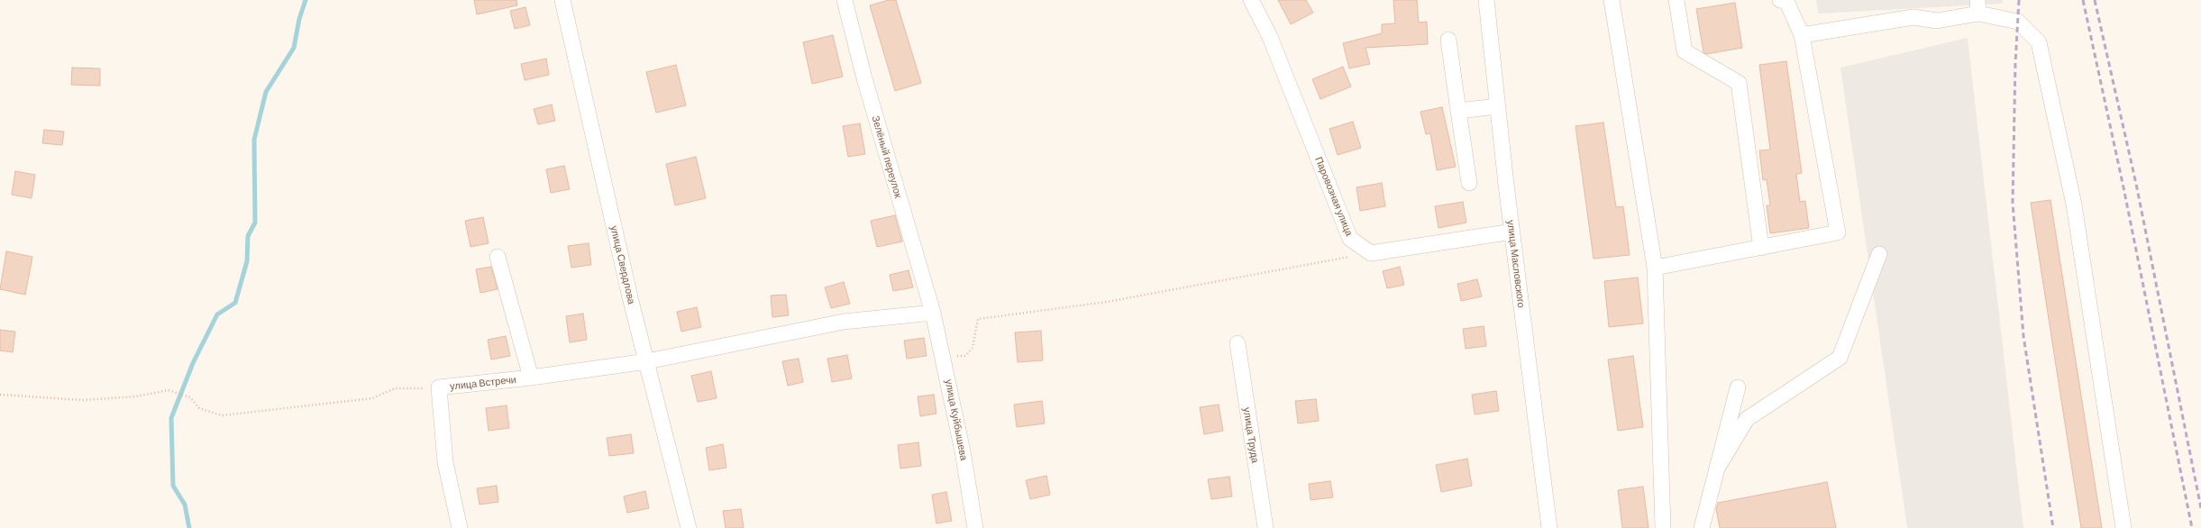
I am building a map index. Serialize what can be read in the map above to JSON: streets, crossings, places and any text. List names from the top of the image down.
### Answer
{
  "streets": {
    "street": [
      "Зелёный переулок",
      "Паровозная улица",
      "улица Масловского",
      "улица Свердлова",
      "улица Встречи",
      "улица Куйбышева",
      "улица Труда"
    ]
  },
  "crossings": [
    ["Зелёный переулок", "улица Встречи"],
    ["Зелёный переулок", "улица Куйбышева"],
    ["улица Свердлова", "улица Встречи"],
    ["улица Встречи", "улица Куйбышева"]
  ]
}
